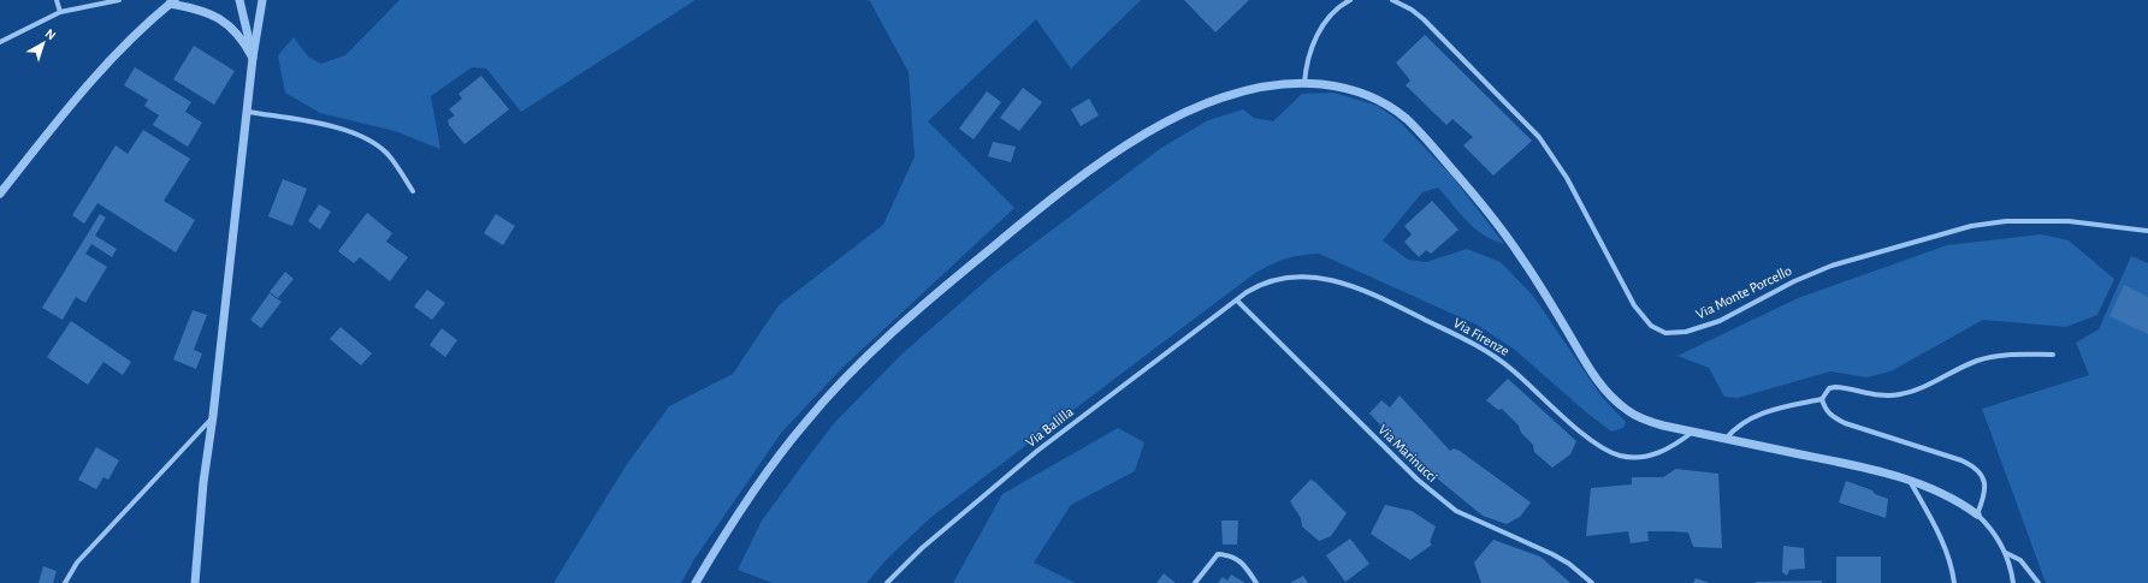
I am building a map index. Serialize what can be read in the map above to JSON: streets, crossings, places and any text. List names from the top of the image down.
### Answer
{
  "streets": {
    "street": [
      "Via Monte Porcello",
      "Via Firenze",
      "Via Balilla",
      "Via Marinucci"
    ]
  },
  "crossings": [
    ["Via Firenze", "Via Balilla"],
    ["Via Firenze", "Via Marinucci"],
    ["Via Balilla", "Via Marinucci"]
  ],
  "north": "top right"
}
